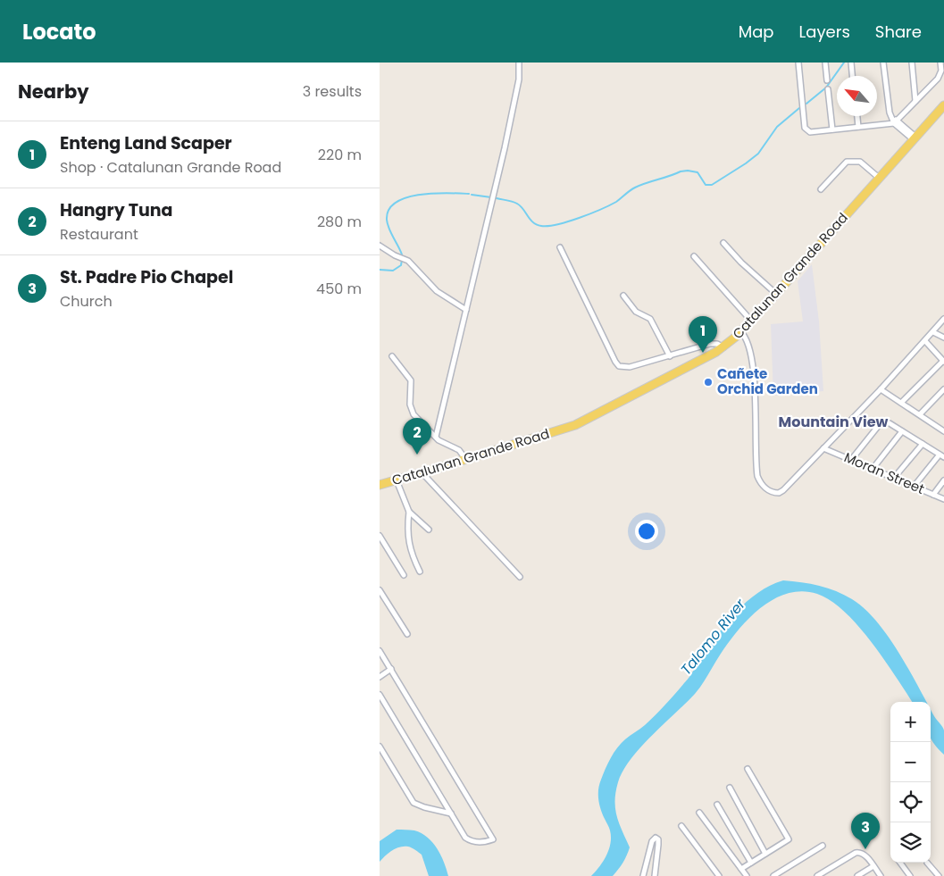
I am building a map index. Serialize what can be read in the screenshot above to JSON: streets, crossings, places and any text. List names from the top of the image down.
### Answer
{
  "streets": {
    "main road": ["Catalunan Grande Road"],
    "street": ["Moran Street"]
  },
  "districts": ["Mountain View"],
  "water": ["Talomo River"],
  "places": ["Cañete Orchid Garden"],
  "north": "top left",
  "page": {
    "header": "Locato",
    "nav": ["Map", "Layers", "Share"],
    "heading": ["Nearby", "3 results"],
    "list": [
      {
        "mark": "1",
        "name": "Enteng Land Scaper",
        "note": "Shop · Catalunan Grande Road",
        "value": "220 m"
      },
      {
        "mark": "2",
        "name": "Hangry Tuna",
        "note": "Restaurant",
        "value": "280 m"
      },
      {
        "mark": "3",
        "name": "St. Padre Pio Chapel",
        "note": "Church",
        "value": "450 m"
      }
    ],
    "pins": ["1", "2", "3"],
    "map_buttons": ["+", "−"]
  }
}
